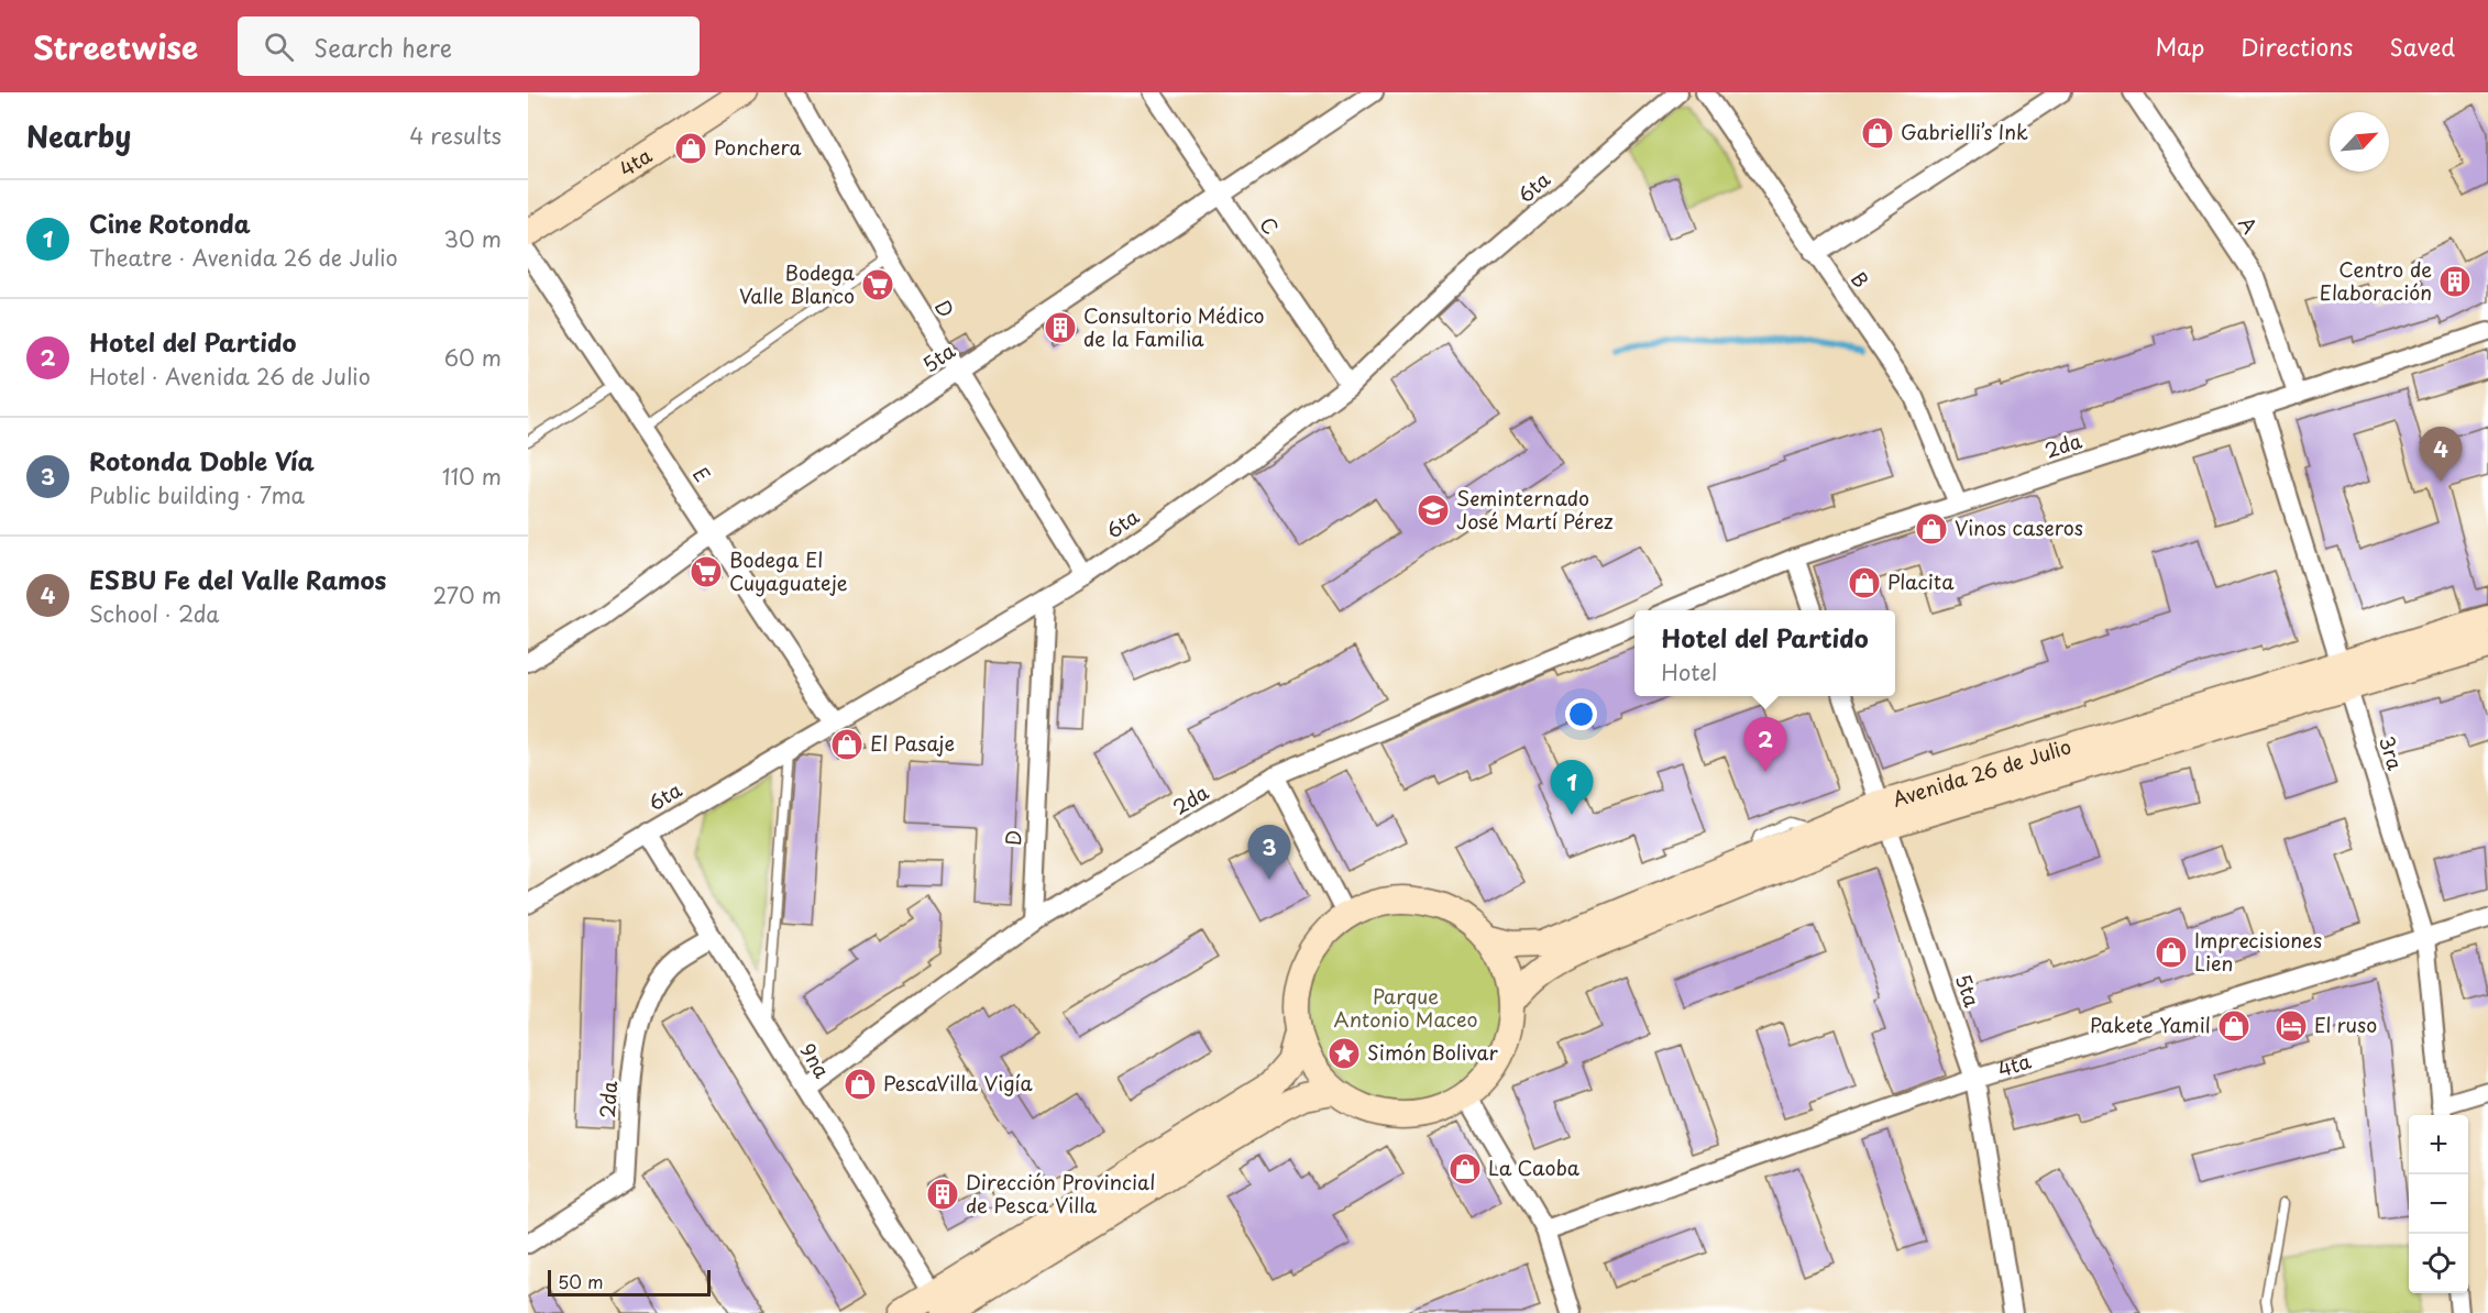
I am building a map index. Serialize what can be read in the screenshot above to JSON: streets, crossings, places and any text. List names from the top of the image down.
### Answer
{
  "streets": {
    "main road": ["4ta", "Avenida 26 de Julio"],
    "street": [
      "6ta",
      "A",
      "C",
      "B",
      "D",
      "5ta",
      "2da",
      "E",
      "3ra",
      "9na"
    ]
  },
  "crossings": [
    ["4ta", "5ta"],
    ["4ta", "3ra"],
    ["6ta", "C"],
    ["6ta", "D"],
    ["6ta", "E"],
    ["6ta", "9na"],
    ["A", "2da"],
    ["C", "5ta"],
    ["B", "2da"],
    ["D", "5ta"],
    ["D", "2da"],
    ["5ta", "E"],
    ["5ta", "Avenida 26 de Julio"],
    ["2da", "3ra"],
    ["2da", "9na"],
    ["3ra", "Avenida 26 de Julio"]
  ],
  "parks": ["Parque Antonio Maceo"],
  "places": {
    "shop": [
      "Gabrielli’s Ink",
      "Ponchera",
      "Vinos caseros",
      "Placita",
      "El Pasaje",
      "Imprecisiones Lien",
      "Pakete Yamil",
      "PescaVilla Vigía",
      "La Caoba"
    ],
    "building": ["Centro de Elaboración", "Consultorio Médico de la Familia", "Dirección Provincial de Pesca Villa"],
    "supermarket": ["Bodega Valle Blanco", "Bodega El Cuyaguateje"],
    "school or university": ["Seminternado José Martí Pérez"],
    "hotel": ["El ruso"],
    "place": ["Simón Bolivar"]
  },
  "scale_bar": "50 m",
  "north": "top right",
  "page": {
    "header": "Streetwise",
    "search": "Search here",
    "nav": ["Map", "Directions", "Saved"],
    "heading": ["Nearby", "4 results"],
    "list": [
      {
        "mark": "1",
        "name": "Cine Rotonda",
        "note": "Theatre · Avenida 26 de Julio",
        "value": "30 m"
      },
      {
        "mark": "2",
        "name": "Hotel del Partido",
        "note": "Hotel · Avenida 26 de Julio",
        "value": "60 m"
      },
      {
        "mark": "3",
        "name": "Rotonda Doble Vía",
        "note": "Public building · 7ma",
        "value": "110 m"
      },
      {
        "mark": "4",
        "name": "ESBU Fe del Valle Ramos",
        "note": "School · 2da",
        "value": "270 m"
      }
    ],
    "pins": [
      "4",
      "2",
      "1",
      "3"
    ],
    "popup": ["Hotel del Partido", "Hotel"],
    "map_buttons": ["+", "−"],
    "scale": "50 m"
  }
}
